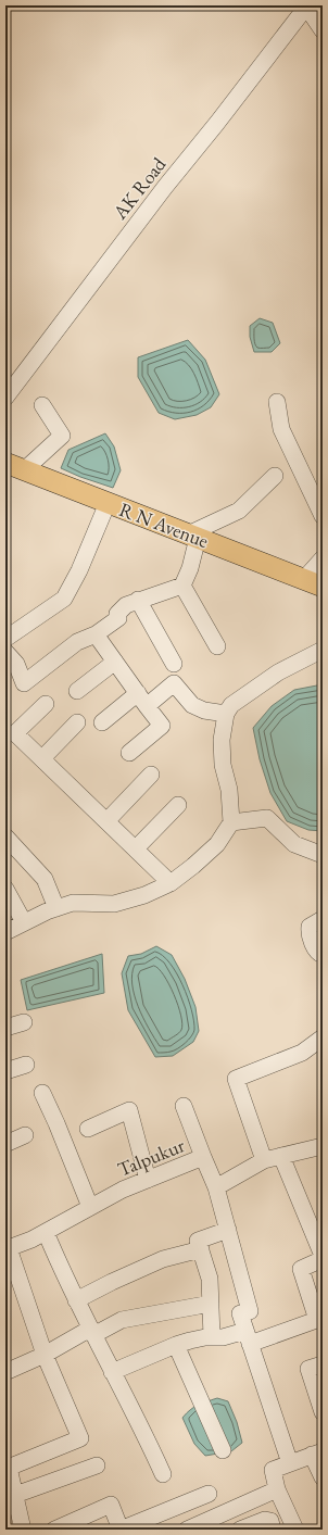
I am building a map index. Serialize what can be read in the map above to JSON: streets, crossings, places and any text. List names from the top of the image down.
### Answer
{
  "streets": {
    "main road": ["R N Avenue"],
    "street": ["AK Road", "Talpukur"]
  }
}
